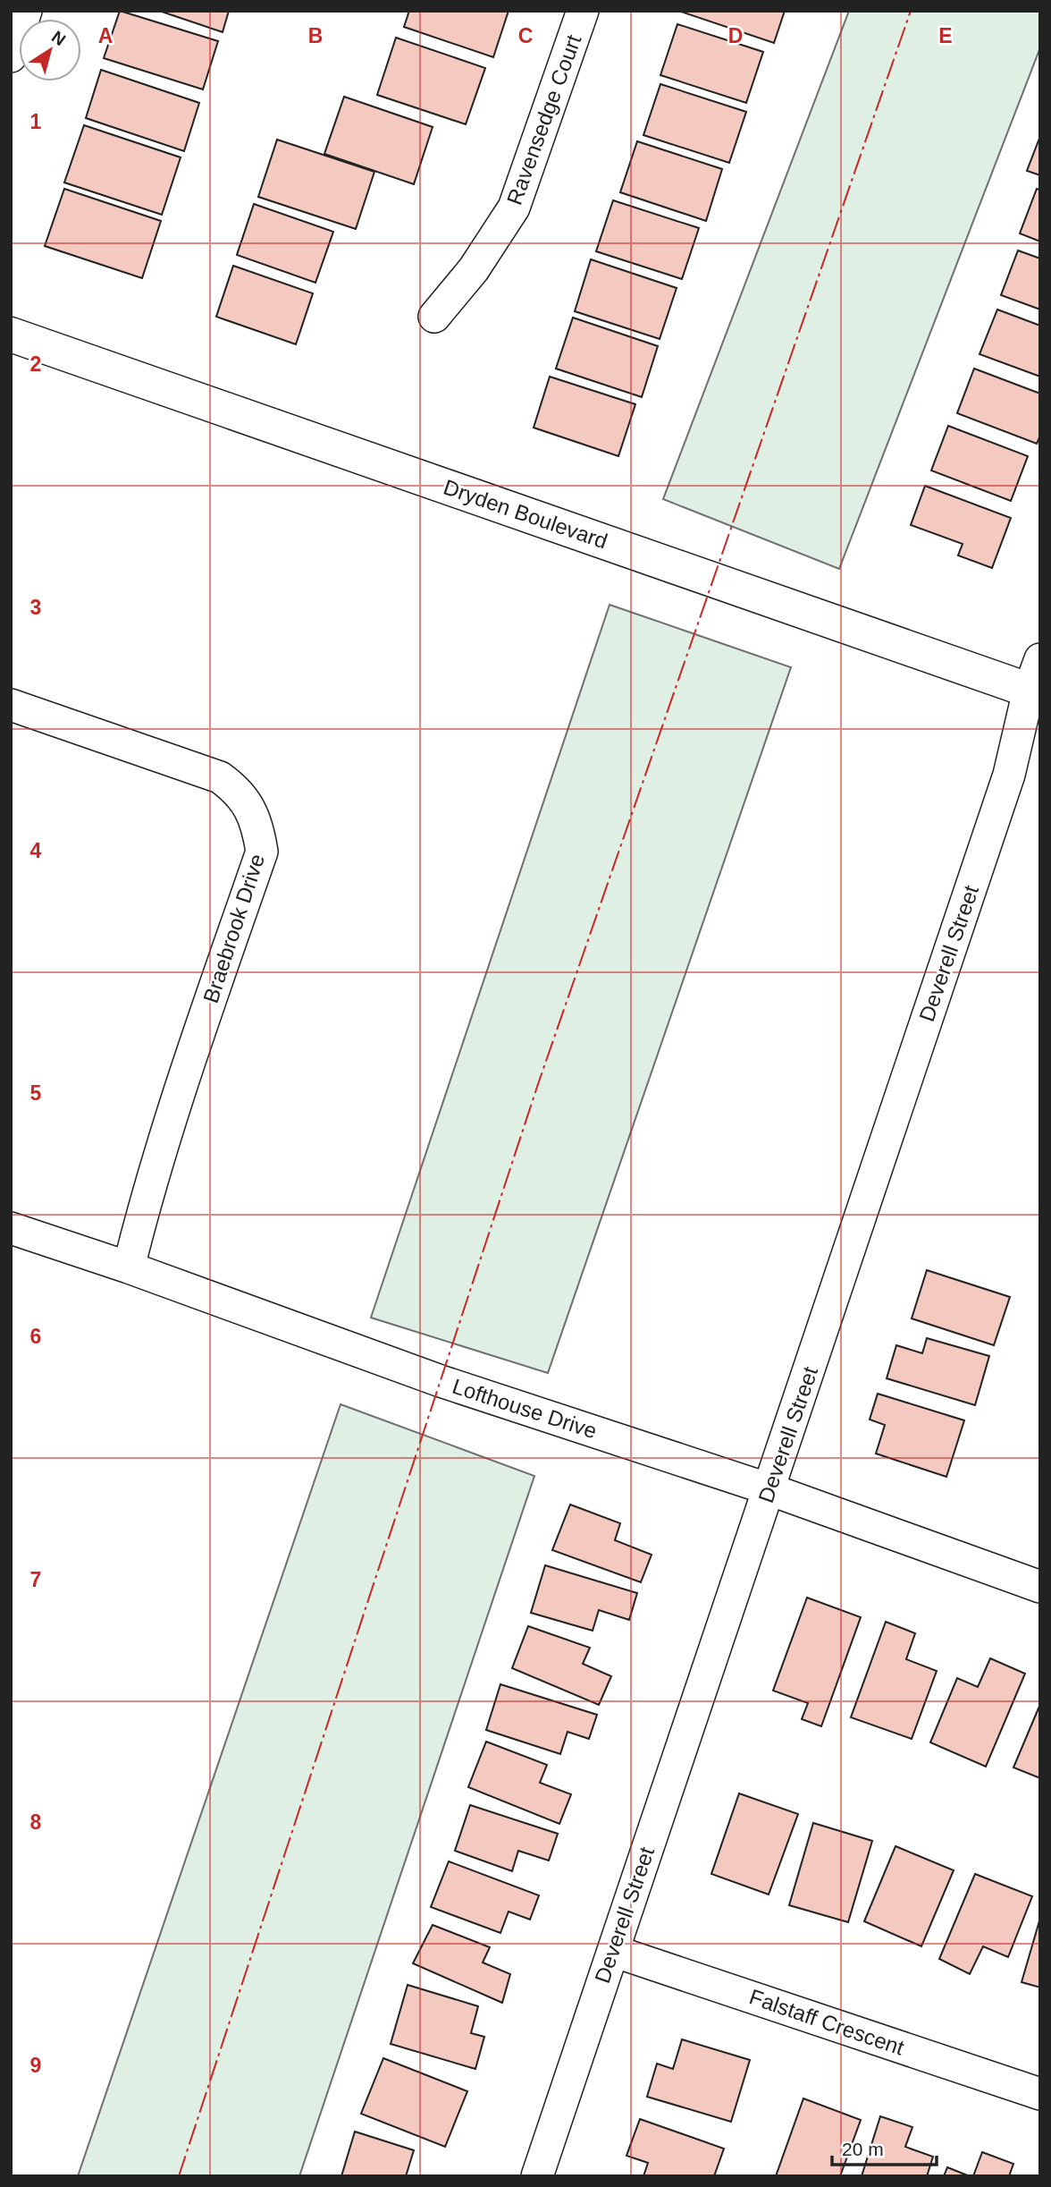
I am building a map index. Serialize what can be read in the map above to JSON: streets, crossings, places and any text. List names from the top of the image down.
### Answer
{
  "streets": {
    "street": [
      "Ravensedge Court",
      "Dryden Boulevard",
      "Braebrook Drive",
      "Deverell Street",
      "Lofthouse Drive",
      "Falstaff Crescent"
    ]
  },
  "crossings": [
    ["Dryden Boulevard", "Deverell Street"],
    ["Braebrook Drive", "Lofthouse Drive"],
    ["Deverell Street", "Lofthouse Drive"],
    ["Deverell Street", "Falstaff Crescent"]
  ],
  "scale_bar": "20 m",
  "north": "top right",
  "grid": {
    "columns": [
      "A",
      "B",
      "C",
      "D",
      "E"
    ],
    "rows": [
      "1",
      "2",
      "3",
      "4",
      "5",
      "6",
      "7",
      "8",
      "9"
    ]
  }
}
